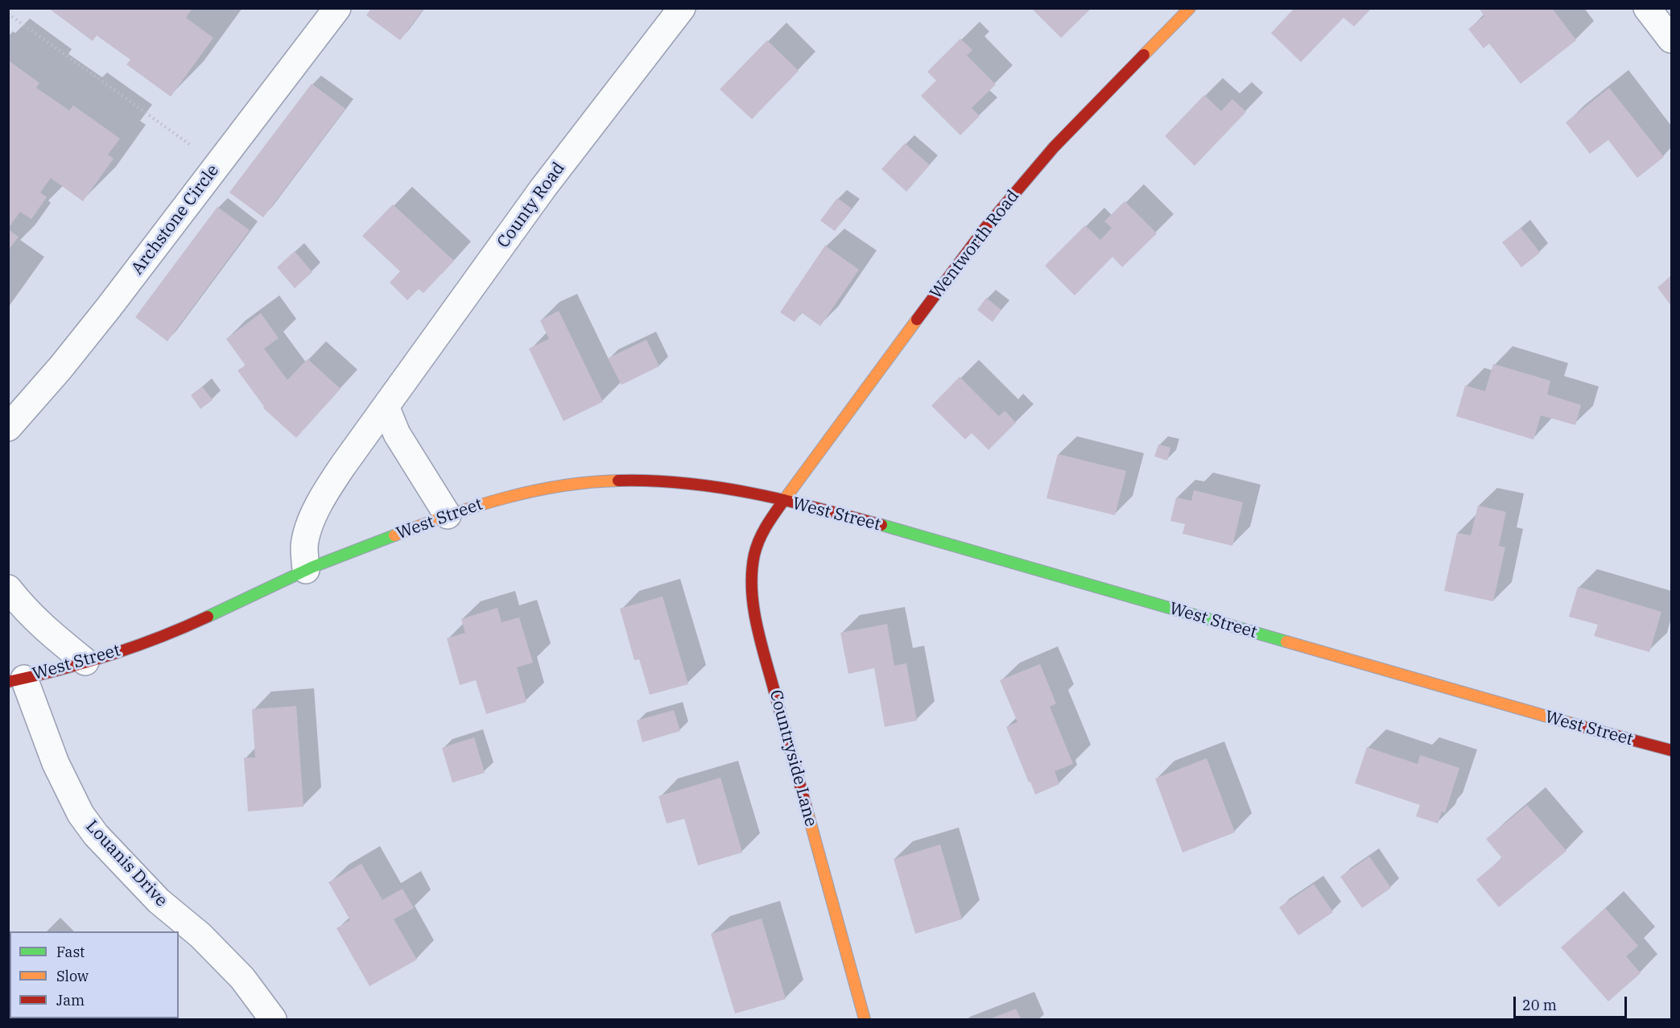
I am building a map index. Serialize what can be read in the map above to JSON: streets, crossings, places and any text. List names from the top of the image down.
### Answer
{
  "streets": {
    "main road": ["Wentworth Road", "West Street", "Countryside Lane"],
    "street": ["County Road", "Archstone Circle", "Louanis Drive"]
  },
  "crossings": [
    ["County Road", "West Street"],
    ["Wentworth Road", "West Street"],
    ["Wentworth Road", "Countryside Lane"],
    ["West Street", "Countryside Lane"],
    ["West Street", "Louanis Drive"]
  ],
  "legend": ["Fast", "Slow", "Jam"],
  "scale_bar": "20 m"
}
